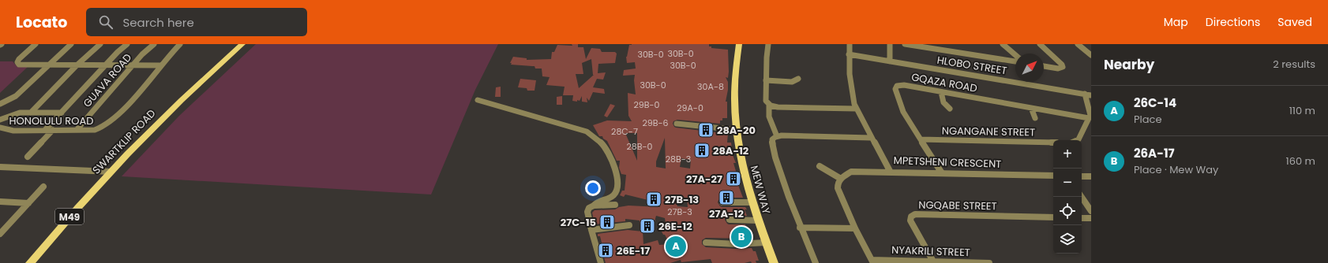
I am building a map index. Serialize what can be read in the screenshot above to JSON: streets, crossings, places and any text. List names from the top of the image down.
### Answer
{
  "streets": {
    "main road": ["SWARTKLIP ROAD", "MEW WAY", "M49"],
    "street": [
      "HLOBO STREET",
      "GUAVA ROAD",
      "GQAZA ROAD",
      "HONOLULU ROAD",
      "NGANGANE STREET",
      "MPETSHENI CRESCENT",
      "NGQABE STREET",
      "NYAKRILI STREET"
    ]
  },
  "crossings": [
    ["GUAVA ROAD", "HONOLULU ROAD"],
    ["GQAZA ROAD", "NGANGANE STREET"],
    ["GQAZA ROAD", "MPETSHENI CRESCENT"],
    ["NGQABE STREET", "NYAKRILI STREET"]
  ],
  "places": {
    "building": [
      "28A-20",
      "28A-12",
      "27A-27",
      "27A-12",
      "27B-13",
      "27C-15",
      "26E-12",
      "26E-17"
    ]
  },
  "house_numbers": [
    "30B-0",
    "30B-0",
    "30B-0",
    "30B-0",
    "30A-8",
    "29B-0",
    "29A-0",
    "29B-6",
    "28C-7",
    "28B-0",
    "28B-3",
    "27B-3"
  ],
  "north": "top right",
  "page": {
    "header": "Locato",
    "search": "Search here",
    "nav": ["Map", "Directions", "Saved"],
    "heading": ["Nearby", "2 results"],
    "list": [
      {
        "mark": "A",
        "name": "26C-14",
        "note": "Place",
        "value": "110 m"
      },
      {
        "mark": "B",
        "name": "26A-17",
        "note": "Place · Mew Way",
        "value": "160 m"
      }
    ],
    "map_buttons": ["+", "−"],
    "pins": ["B", "A"]
  }
}
